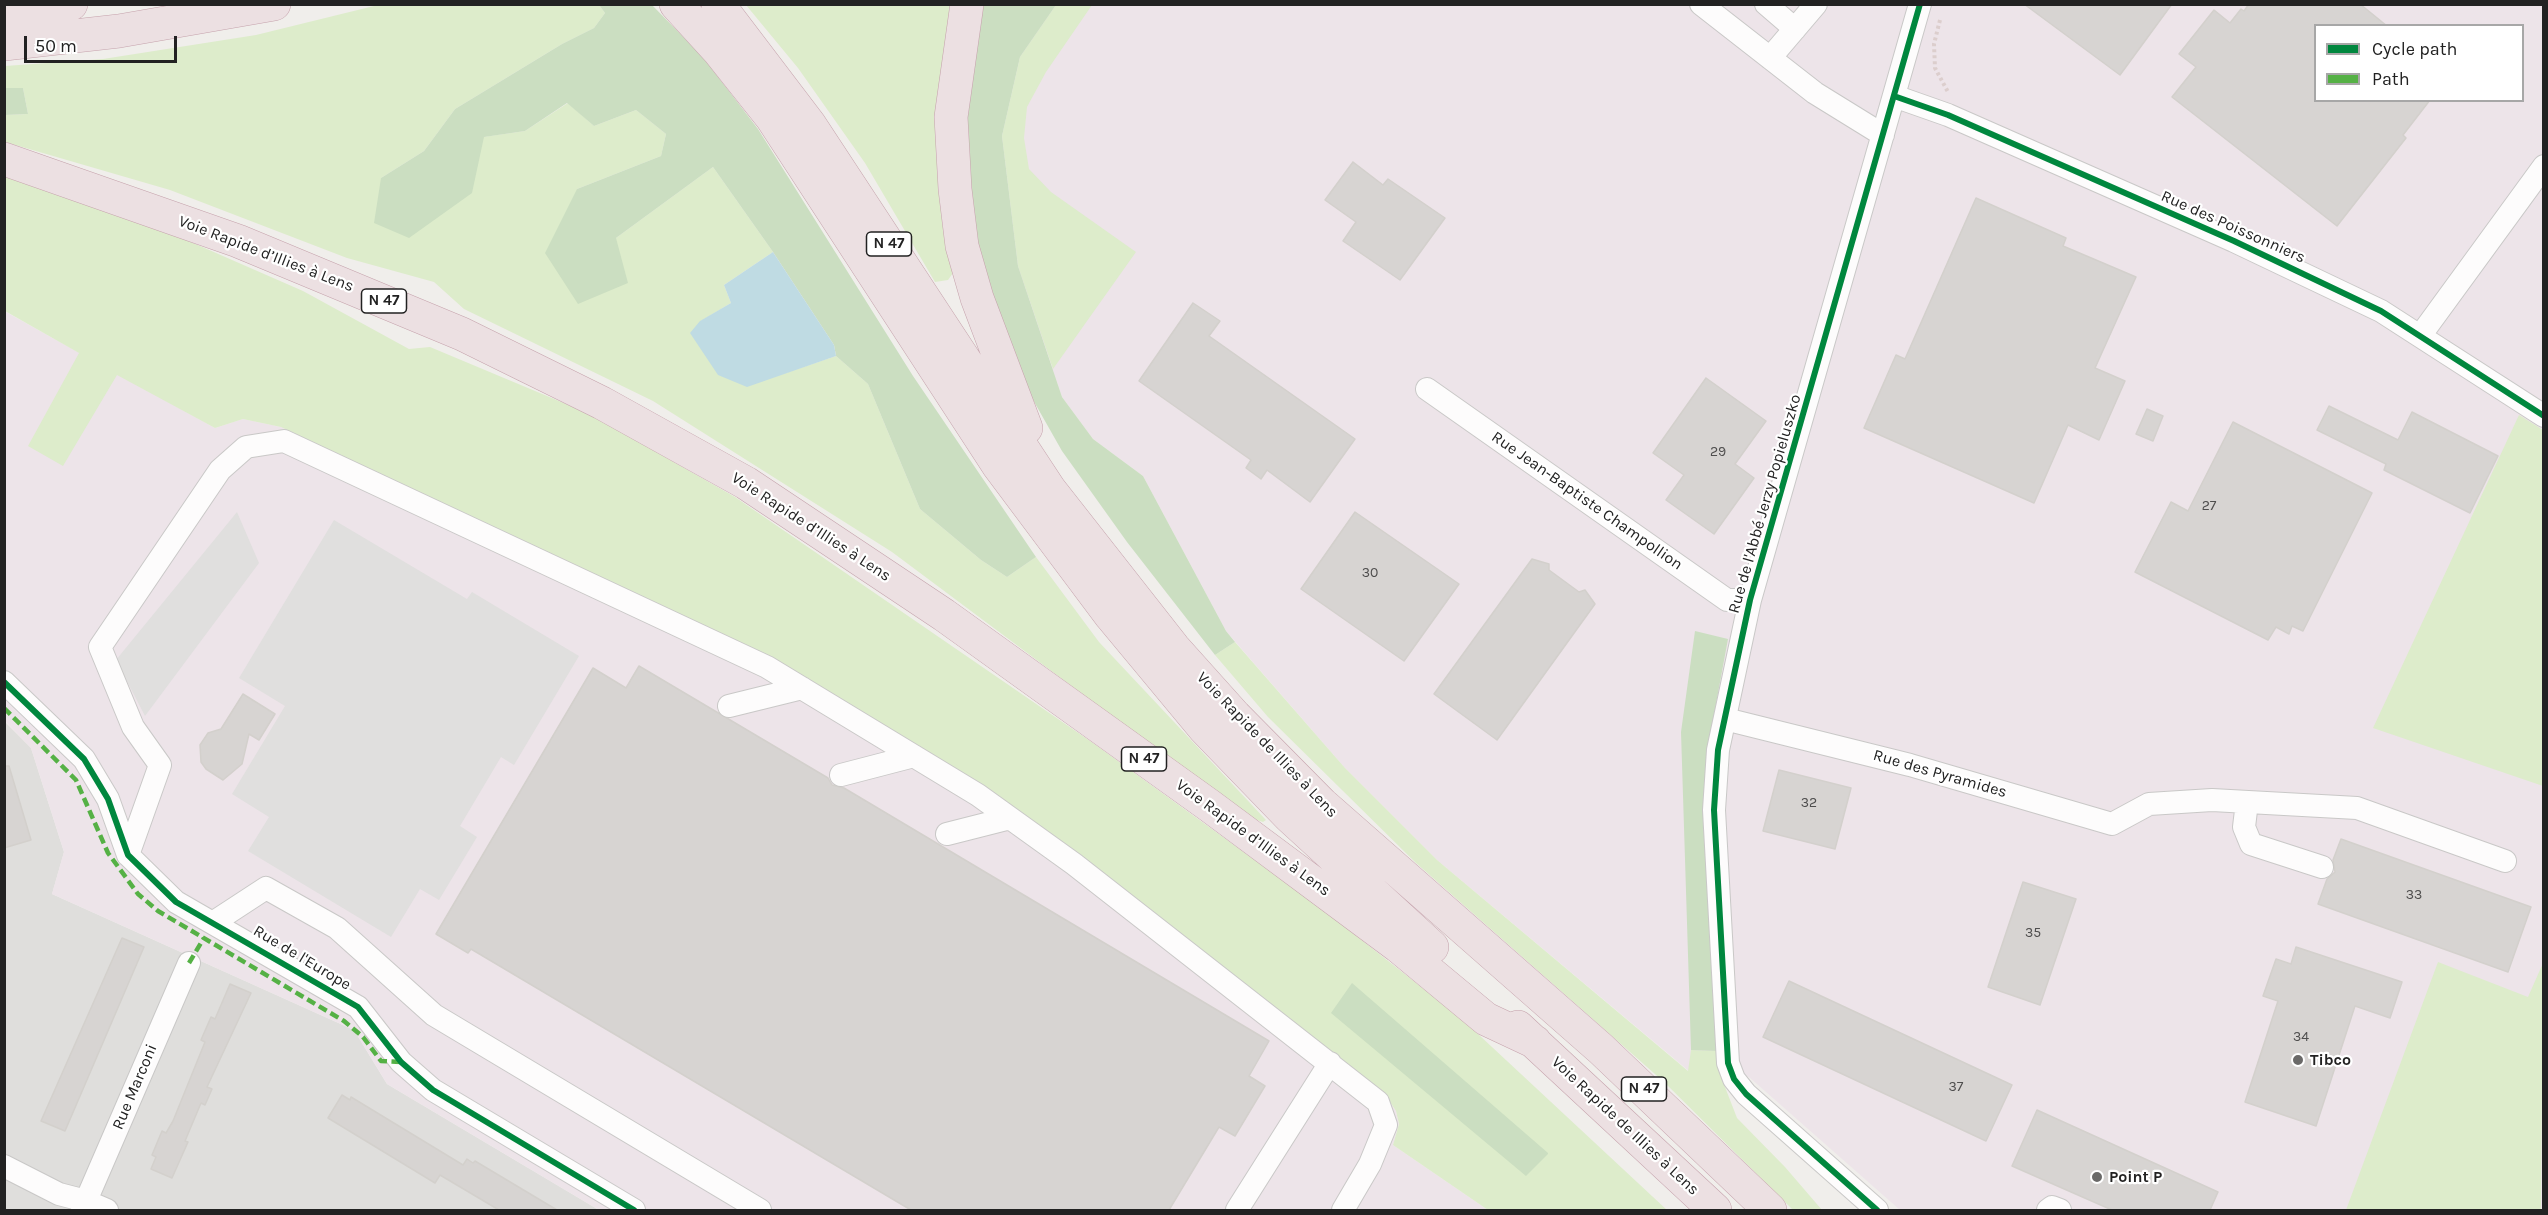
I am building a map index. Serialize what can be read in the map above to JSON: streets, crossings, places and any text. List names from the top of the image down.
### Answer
{
  "streets": {
    "highway": ["N 47", "Voie Rapide d’Illies à Lens", "Voie Rapide de Illies à Lens"],
    "street": [
      "Rue des Poissonniers",
      "Rue Jean-Baptiste Champollion",
      "Rue de l'Abbé Jerzy Popieluszko",
      "Rue des Pyramides",
      "Rue de l'Europe",
      "Rue Marconi"
    ]
  },
  "crossings": [
    ["Rue des Poissonniers", "Rue de l'Abbé Jerzy Popieluszko"],
    ["N 47", "Voie Rapide de Illies à Lens"],
    ["Voie Rapide d’Illies à Lens", "Voie Rapide de Illies à Lens"],
    ["Rue Jean-Baptiste Champollion", "Rue de l'Abbé Jerzy Popieluszko"],
    ["Rue de l'Abbé Jerzy Popieluszko", "Rue des Pyramides"]
  ],
  "places": ["Tibco", "Point P"],
  "house_numbers": [
    "29",
    "27",
    "30",
    "32",
    "33",
    "35",
    "34",
    "37"
  ],
  "legend": ["Cycle path", "Path"],
  "scale_bar": "50 m"
}
